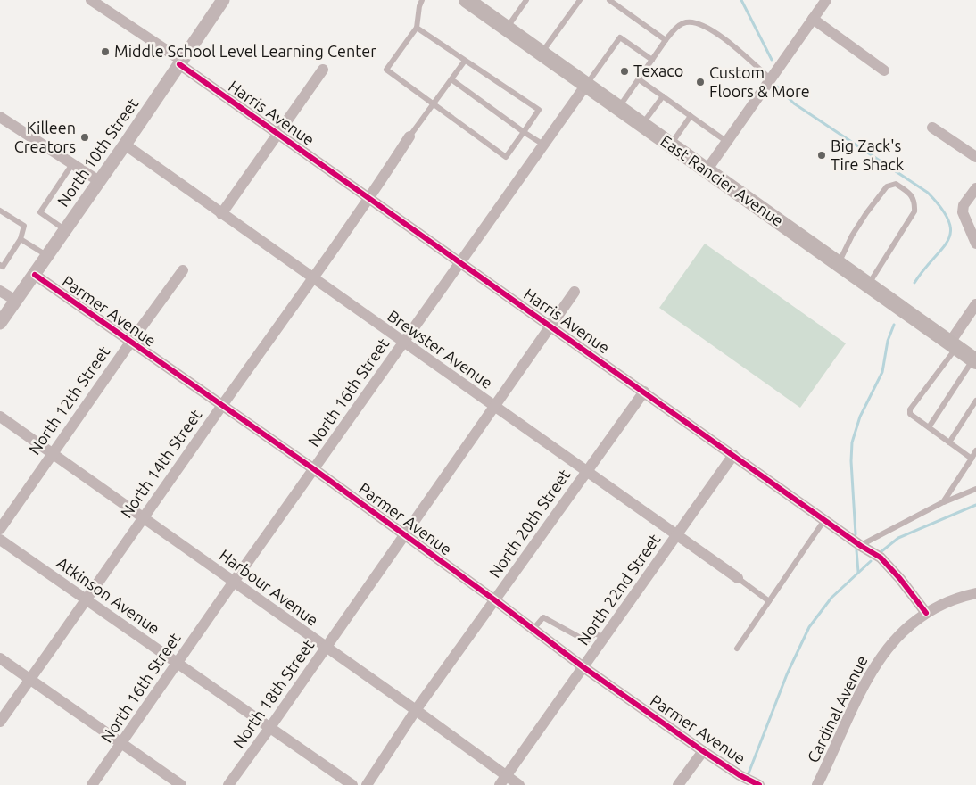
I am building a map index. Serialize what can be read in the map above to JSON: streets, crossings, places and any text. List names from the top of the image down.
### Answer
{
  "streets": {
    "main road": ["East Rancier Avenue"],
    "street": [
      "Harris Avenue",
      "North 10th Street",
      "Parmer Avenue",
      "Brewster Avenue",
      "North 16th Street",
      "North 12th Street",
      "North 14th Street",
      "North 20th Street",
      "Harbour Avenue",
      "North 22nd Street",
      "Atkinson Avenue",
      "North 18th Street",
      "Cardinal Avenue"
    ]
  },
  "crossings": [
    ["Harris Avenue", "North 10th Street"],
    ["Harris Avenue", "North 16th Street"],
    ["Harris Avenue", "North 14th Street"],
    ["Harris Avenue", "North 20th Street"],
    ["Harris Avenue", "North 22nd Street"],
    ["Harris Avenue", "North 18th Street"],
    ["Harris Avenue", "Cardinal Avenue"],
    ["North 10th Street", "Parmer Avenue"],
    ["North 10th Street", "Brewster Avenue"],
    ["East Rancier Avenue", "North 16th Street"],
    ["Parmer Avenue", "North 16th Street"],
    ["Parmer Avenue", "North 12th Street"],
    ["Parmer Avenue", "North 14th Street"],
    ["Parmer Avenue", "North 20th Street"],
    ["Parmer Avenue", "North 22nd Street"],
    ["Parmer Avenue", "North 18th Street"],
    ["Brewster Avenue", "North 16th Street"],
    ["Brewster Avenue", "North 14th Street"],
    ["Brewster Avenue", "North 20th Street"],
    ["Brewster Avenue", "North 22nd Street"],
    ["Brewster Avenue", "North 18th Street"],
    ["North 16th Street", "Harbour Avenue"],
    ["North 16th Street", "Atkinson Avenue"],
    ["North 12th Street", "Harbour Avenue"],
    ["North 14th Street", "Harbour Avenue"],
    ["North 14th Street", "Atkinson Avenue"],
    ["North 20th Street", "Harbour Avenue"],
    ["Harbour Avenue", "North 22nd Street"],
    ["Harbour Avenue", "North 18th Street"],
    ["Atkinson Avenue", "North 18th Street"]
  ],
  "places": [
    "Middle School Level Learning Center",
    "Texaco",
    "Custom Floors & More",
    "Killeen Creators",
    "Big Zack's Tire Shack"
  ]
}
